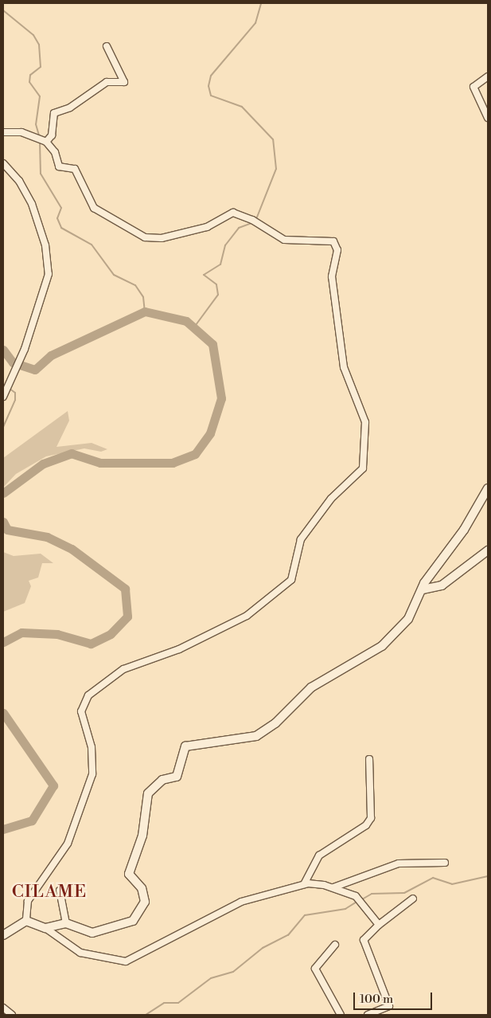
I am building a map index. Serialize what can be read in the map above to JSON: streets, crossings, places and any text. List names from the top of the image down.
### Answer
{
  "districts": ["CILAME"],
  "scale_bar": "100 m"
}
